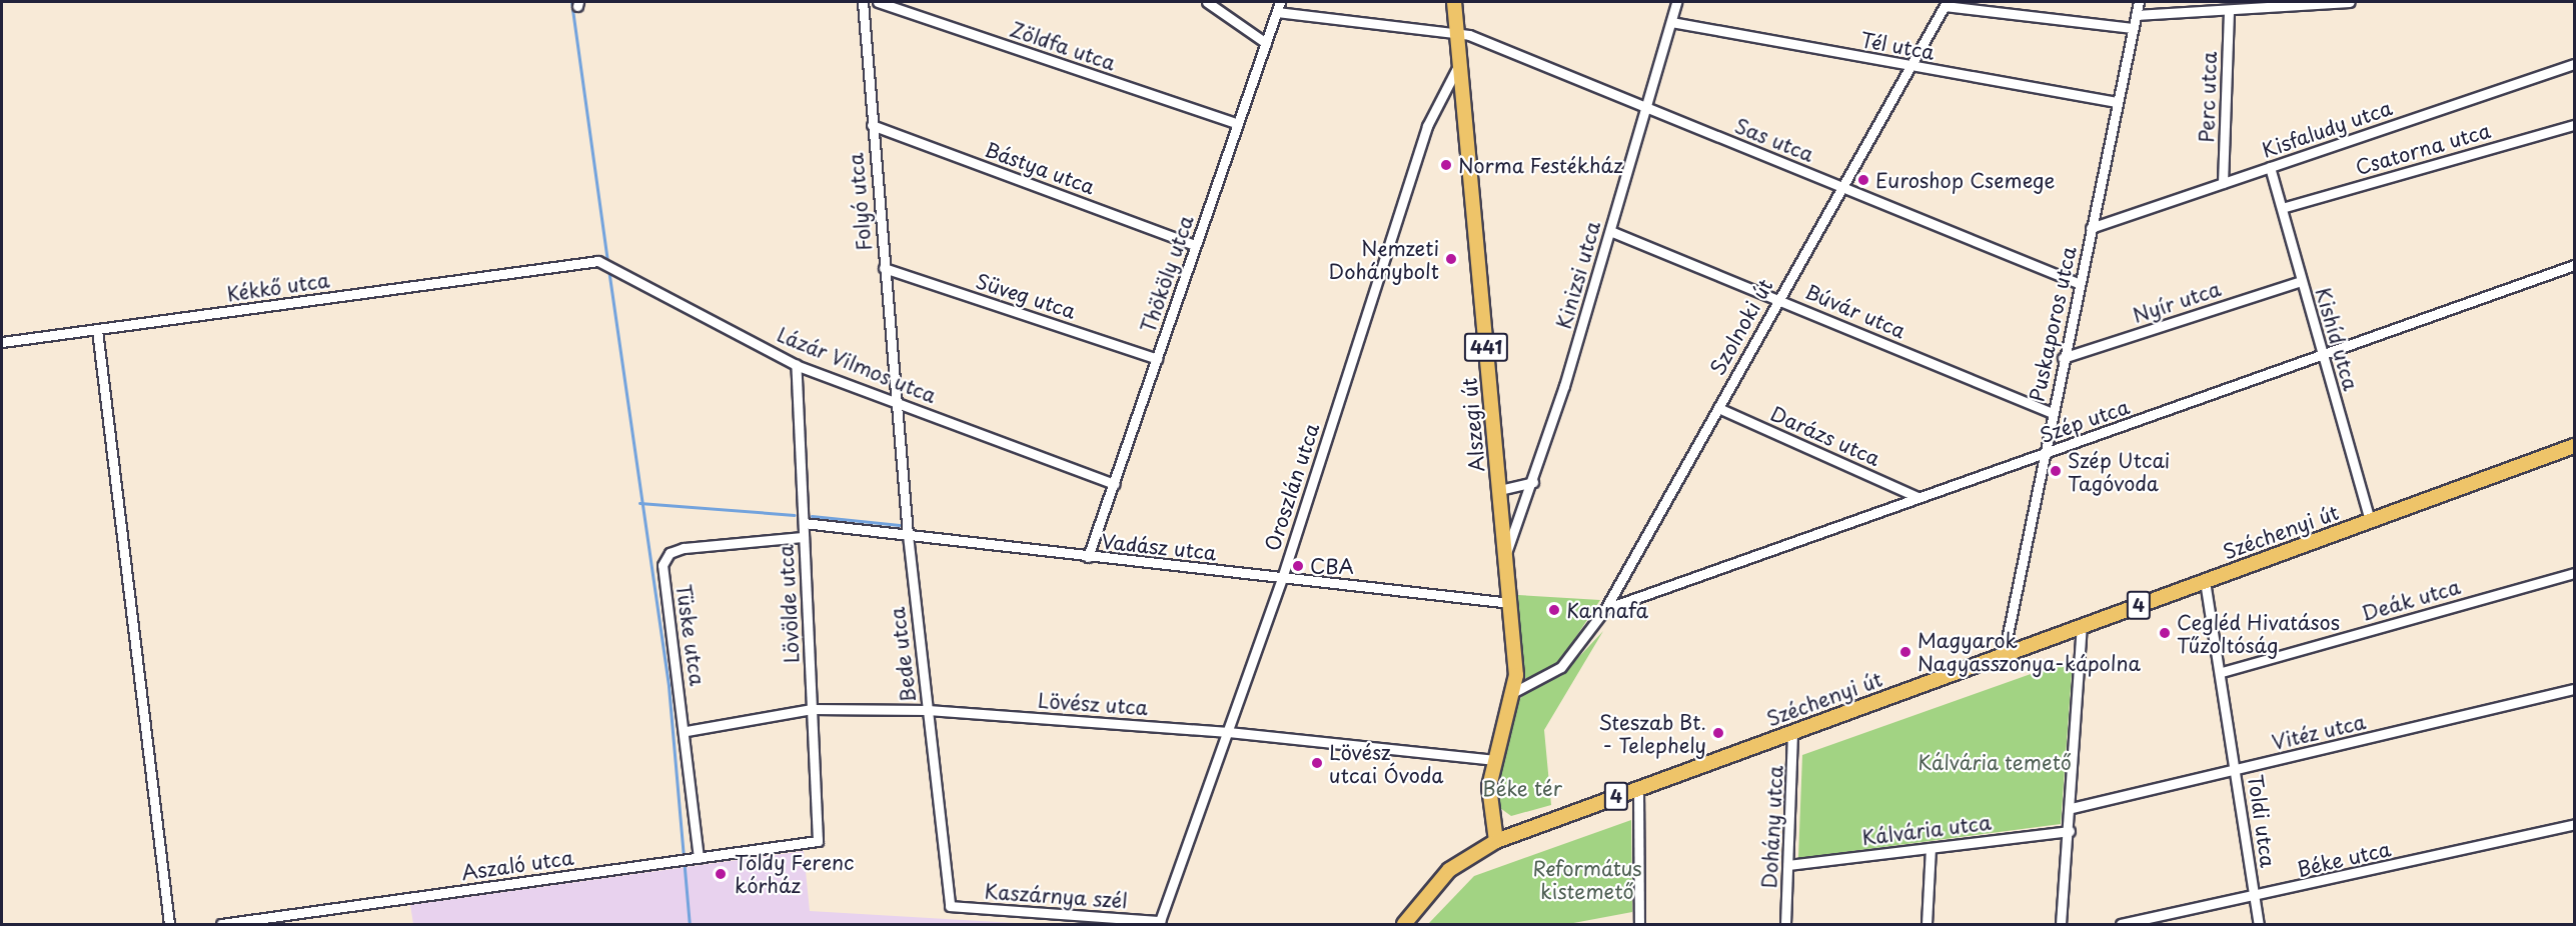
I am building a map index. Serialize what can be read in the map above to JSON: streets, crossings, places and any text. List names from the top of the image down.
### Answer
{
  "streets": {
    "main road": [
      "441",
      "Alszegi út",
      "Széchenyi út",
      "4"
    ],
    "street": [
      "Zöldfa utca",
      "Tél utca",
      "Perc utca",
      "Kisfaludy utca",
      "Sas utca",
      "Csatorna utca",
      "Bástya utca",
      "Folyó utca",
      "Thököly utca",
      "Kinizsi utca",
      "Kékkő utca",
      "Süveg utca",
      "Nyír utca",
      "Búvár utca",
      "Puskaporos utca",
      "Szolnoki út",
      "Kishíd utca",
      "Lázár Vilmos utca",
      "Szép utca",
      "Darázs utca",
      "Oroszlán utca",
      "Vadász utca",
      "Deák utca",
      "Lövölde utca",
      "Tüske utca",
      "Bede utca",
      "Lövész utca",
      "Vitéz utca",
      "Toldi utca",
      "Dohány utca",
      "Kálvária utca",
      "Béke utca",
      "Aszaló utca",
      "Kaszárnya szél"
    ]
  },
  "crossings": [
    ["Zöldfa utca", "Thököly utca"],
    ["Tél utca", "Kinizsi utca"],
    ["Tél utca", "Puskaporos utca"],
    ["Tél utca", "Szolnoki út"],
    ["Perc utca", "Kisfaludy utca"],
    ["Kisfaludy utca", "Puskaporos utca"],
    ["Kisfaludy utca", "Kishíd utca"],
    ["Sas utca", "Thököly utca"],
    ["Sas utca", "Kinizsi utca"],
    ["Sas utca", "Puskaporos utca"],
    ["Sas utca", "Szolnoki út"],
    ["Sas utca", "Alszegi út"],
    ["Csatorna utca", "Kishíd utca"],
    ["Bástya utca", "Folyó utca"],
    ["Bástya utca", "Thököly utca"],
    ["Folyó utca", "Süveg utca"],
    ["Folyó utca", "Lázár Vilmos utca"],
    ["Folyó utca", "Bede utca"],
    ["Thököly utca", "Süveg utca"],
    ["Thököly utca", "Lázár Vilmos utca"],
    ["Thököly utca", "Vadász utca"],
    ["Kinizsi utca", "Búvár utca"],
    ["Kinizsi utca", "Alszegi út"],
    ["Kékkő utca", "Lázár Vilmos utca"],
    ["Nyír utca", "Puskaporos utca"],
    ["Nyír utca", "Kishíd utca"],
    ["Búvár utca", "Puskaporos utca"],
    ["Búvár utca", "Szolnoki út"],
    ["Puskaporos utca", "Szép utca"],
    ["Puskaporos utca", "Széchenyi út"],
    ["Szolnoki út", "Szép utca"],
    ["Szolnoki út", "Alszegi út"],
    ["Szolnoki út", "Darázs utca"],
    ["Kishíd utca", "Szép utca"],
    ["Kishíd utca", "Széchenyi út"],
    ["Lázár Vilmos utca", "Lövölde utca"],
    ["Lázár Vilmos utca", "Bede utca"],
    ["Szép utca", "Darázs utca"],
    ["Alszegi út", "Oroszlán utca"],
    ["Alszegi út", "Széchenyi út"],
    ["Alszegi út", "Vadász utca"],
    ["Alszegi út", "Lövész utca"],
    ["Oroszlán utca", "Vadász utca"],
    ["Oroszlán utca", "Lövész utca"],
    ["Oroszlán utca", "Kaszárnya szél"],
    ["Széchenyi út", "Toldi utca"],
    ["Széchenyi út", "Dohány utca"],
    ["Vadász utca", "Lövölde utca"],
    ["Vadász utca", "Bede utca"],
    ["Deák utca", "Toldi utca"],
    ["Lövölde utca", "Tüske utca"],
    ["Lövölde utca", "Lövész utca"],
    ["Lövölde utca", "Aszaló utca"],
    ["Tüske utca", "Lövész utca"],
    ["Tüske utca", "Aszaló utca"],
    ["Bede utca", "Lövész utca"],
    ["Bede utca", "Kaszárnya szél"],
    ["Vitéz utca", "Toldi utca"],
    ["Toldi utca", "Béke utca"],
    ["Dohány utca", "Kálvária utca"]
  ],
  "parks": ["Kálvária temető", "Béke tér", "Református kistemető"],
  "places": [
    "Norma Festékház",
    "Euroshop Csemege",
    "Nemzeti Dohánybolt",
    "Szép Utcai Tagóvoda",
    "CBA",
    "Kannafa",
    "Cegléd Hivatásos Tűzoltóság",
    "Magyarok Nagyasszonya-kápolna",
    "Steszab Bt. - Telephely",
    "Lövész utcai Óvoda",
    "Toldy Ferenc kórház"
  ]
}
